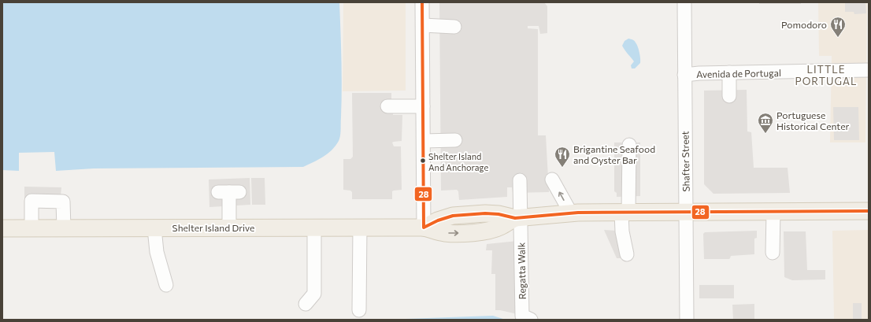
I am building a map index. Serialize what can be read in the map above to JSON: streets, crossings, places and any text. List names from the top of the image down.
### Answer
{
  "streets": {
    "main road": ["Shelter Island Drive"],
    "street": ["Avenida de Portugal", "Shafter Street", "Regatta Walk"]
  },
  "crossings": [
    ["Avenida de Portugal", "Shafter Street"],
    ["Shafter Street", "Shelter Island Drive"],
    ["Shelter Island Drive", "Regatta Walk"]
  ],
  "districts": ["LITTLE PORTUGAL"],
  "places": {
    "restaurant": ["Pomodoro", "Brigantine Seafood and Oyster Bar"],
    "museum": ["Portuguese Historical Center"],
    "other": ["Shelter Island And Anchorage"]
  },
  "lines": ["transit line 28"]
}
